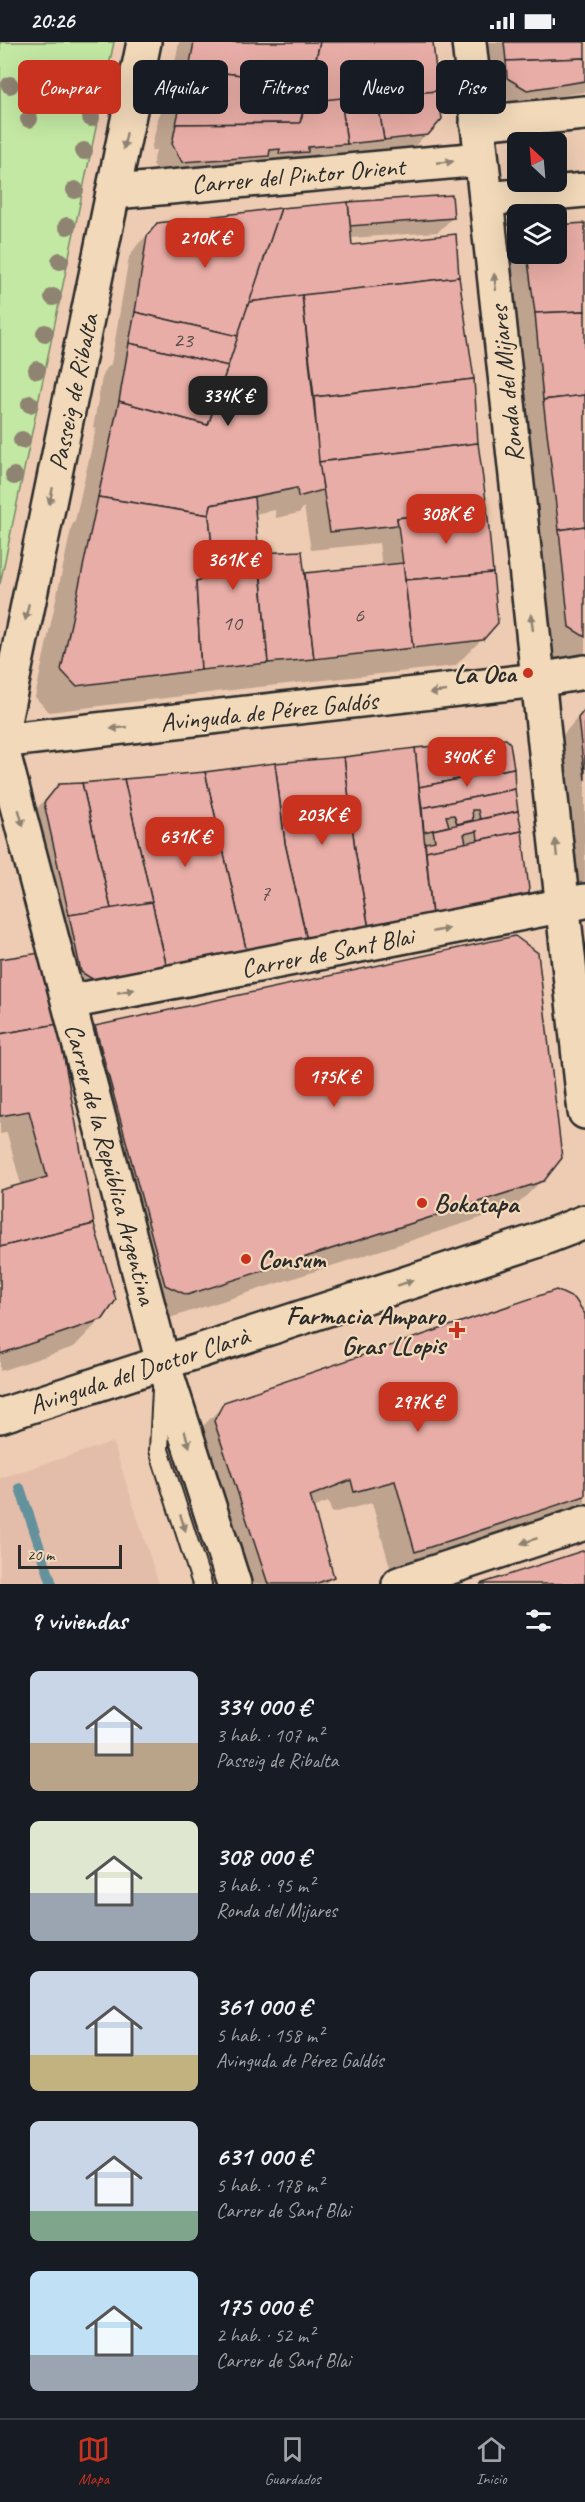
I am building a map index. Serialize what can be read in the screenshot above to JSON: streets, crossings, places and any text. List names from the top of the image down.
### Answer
{
  "streets": {
    "street": [
      "Carrer del Pintor Orient",
      "Ronda del Mijares",
      "Passeig de Ribalta",
      "Avinguda de Pérez Galdós",
      "Carrer de Sant Blai",
      "Carrer de la República Argentina",
      "Avinguda del Doctor Clarà"
    ]
  },
  "crossings": [
    ["Carrer del Pintor Orient", "Ronda del Mijares"],
    ["Carrer del Pintor Orient", "Passeig de Ribalta"],
    ["Ronda del Mijares", "Avinguda de Pérez Galdós"],
    ["Ronda del Mijares", "Carrer de Sant Blai"],
    ["Passeig de Ribalta", "Avinguda de Pérez Galdós"],
    ["Passeig de Ribalta", "Carrer de la República Argentina"],
    ["Avinguda de Pérez Galdós", "Carrer de la República Argentina"],
    ["Carrer de Sant Blai", "Carrer de la República Argentina"],
    ["Carrer de la República Argentina", "Avinguda del Doctor Clarà"]
  ],
  "one_way": [
    "Carrer del Pintor Orient",
    "Ronda del Mijares",
    "Passeig de Ribalta",
    "Avinguda de Pérez Galdós",
    "Carrer de Sant Blai",
    "Carrer de la República Argentina"
  ],
  "places": {
    "other": ["La Oca", "Bokatapa", "Consum"],
    "health": ["Farmacia Amparo Gras LLopis"]
  },
  "house_numbers": [
    "23",
    "6",
    "10",
    "7"
  ],
  "scale_bar": "20 m",
  "north": "top left",
  "page": {
    "status": "20:26",
    "chip": [
      "Comprar",
      "Alquilar",
      "Filtros",
      "Nuevo",
      "Piso"
    ],
    "price": [
      "210K €",
      "334K €",
      "308K €",
      "361K €",
      "340K €",
      "203K €",
      "631K €",
      "175K €",
      "297K €"
    ],
    "scale": "20 m",
    "heading": "9 viviendas",
    "list": [
      {
        "name": "334 000 €",
        "note": "3 hab. · 107 m² · Passeig de Ribalta"
      },
      {
        "name": "308 000 €",
        "note": "3 hab. · 95 m² · Ronda del Mijares"
      },
      {
        "name": "361 000 €",
        "note": "5 hab. · 158 m² · Avinguda de Pérez Galdós"
      },
      {
        "name": "631 000 €",
        "note": "5 hab. · 178 m² · Carrer de Sant Blai"
      },
      {
        "name": "175 000 €",
        "note": "2 hab. · 52 m² · Carrer de Sant Blai"
      }
    ],
    "tabs": ["Mapa", "Guardados", "Inicio"]
  }
}
